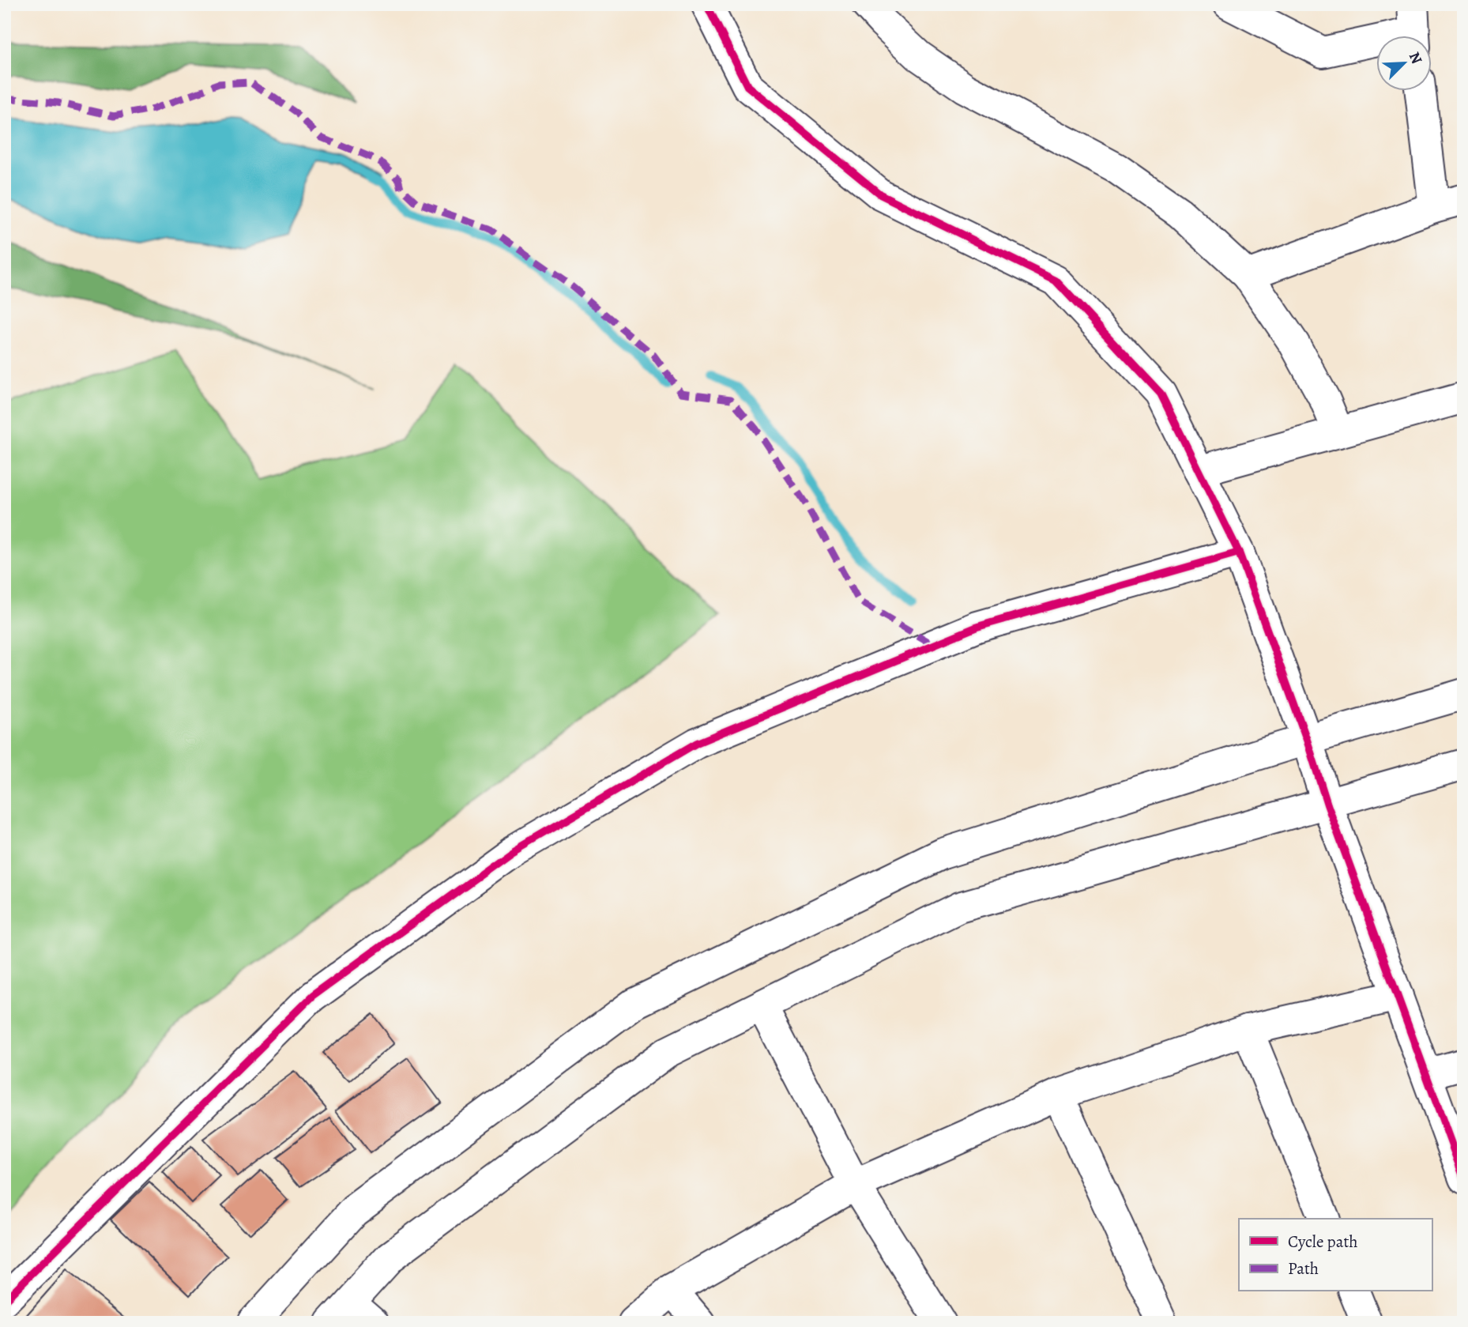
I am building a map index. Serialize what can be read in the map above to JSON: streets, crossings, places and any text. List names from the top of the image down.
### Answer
{
  "legend": ["Cycle path", "Path"],
  "north": "top right"
}
